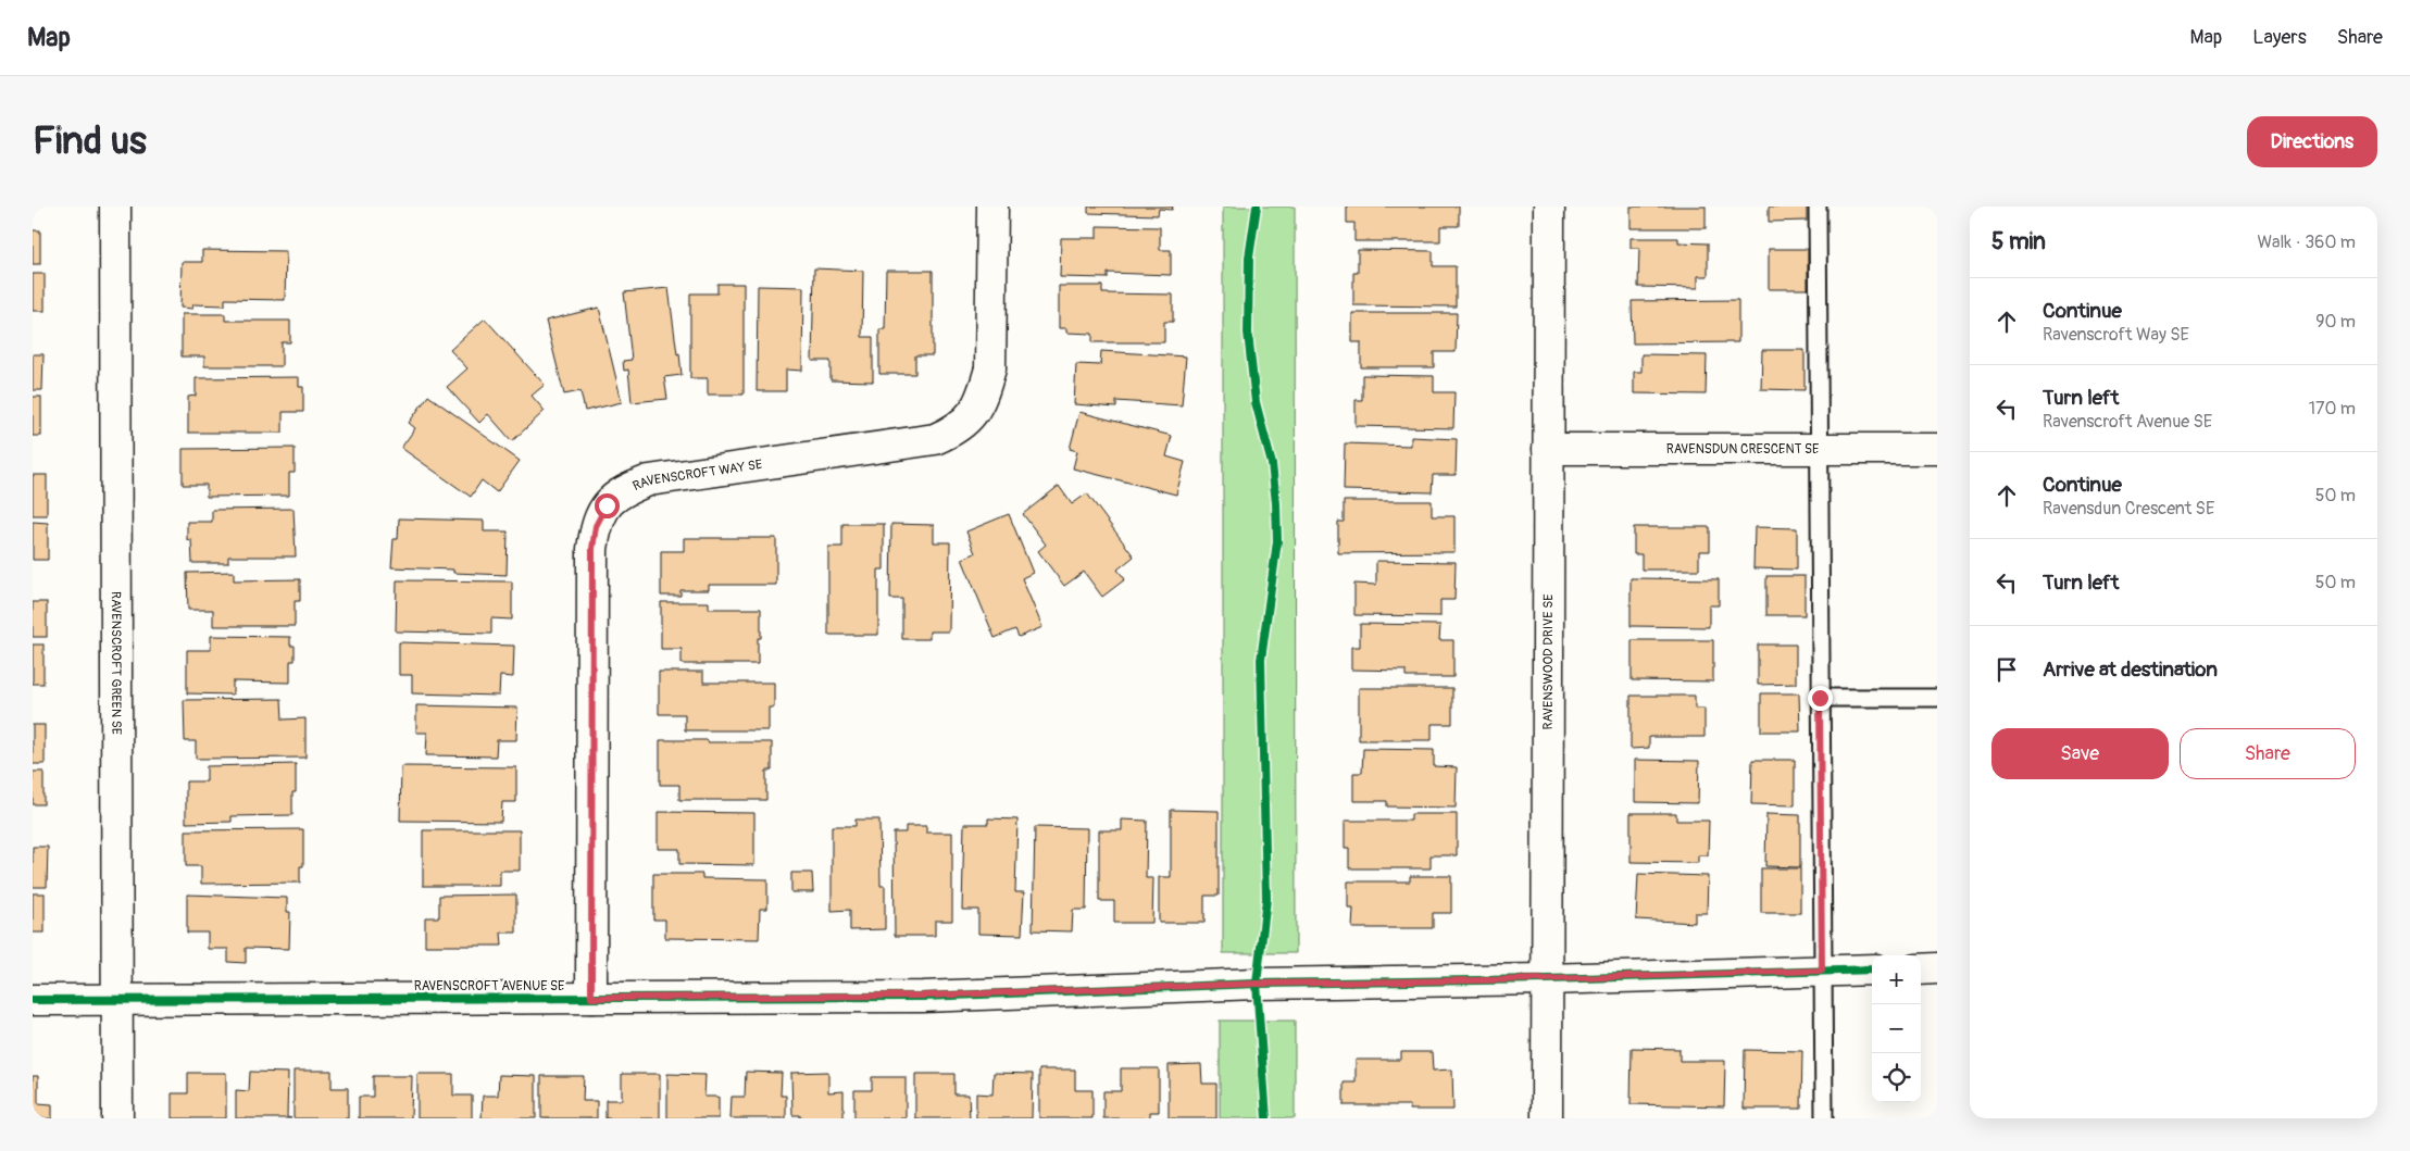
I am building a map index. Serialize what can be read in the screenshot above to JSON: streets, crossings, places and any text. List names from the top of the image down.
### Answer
{
  "streets": {
    "street": [
      "RAVENSDUN CRESCENT SE",
      "RAVENSCROFT WAY SE",
      "RAVENSCROFT GREEN SE",
      "RAVENSWOOD DRIVE SE",
      "RAVENSCROFT AVENUE SE"
    ]
  },
  "crossings": [
    ["RAVENSDUN CRESCENT SE", "RAVENSWOOD DRIVE SE"],
    ["RAVENSCROFT WAY SE", "RAVENSCROFT AVENUE SE"],
    ["RAVENSCROFT GREEN SE", "RAVENSCROFT AVENUE SE"],
    ["RAVENSWOOD DRIVE SE", "RAVENSCROFT AVENUE SE"]
  ],
  "page": {
    "header": "Map",
    "nav": ["Map", "Layers", "Share"],
    "buttons": [
      "Directions",
      ["Save", "Share"]
    ],
    "title": "Find us",
    "heading": ["5 min", "Walk · 360 m"],
    "list": [
      ["Continue", "Ravenscroft Way SE", "90 m"],
      ["Turn left", "Ravenscroft Avenue SE", "170 m"],
      ["Continue", "Ravensdun Crescent SE", "50 m"],
      ["Turn left", "50 m"],
      "Arrive at destination"
    ],
    "map_buttons": ["+", "−"]
  }
}
